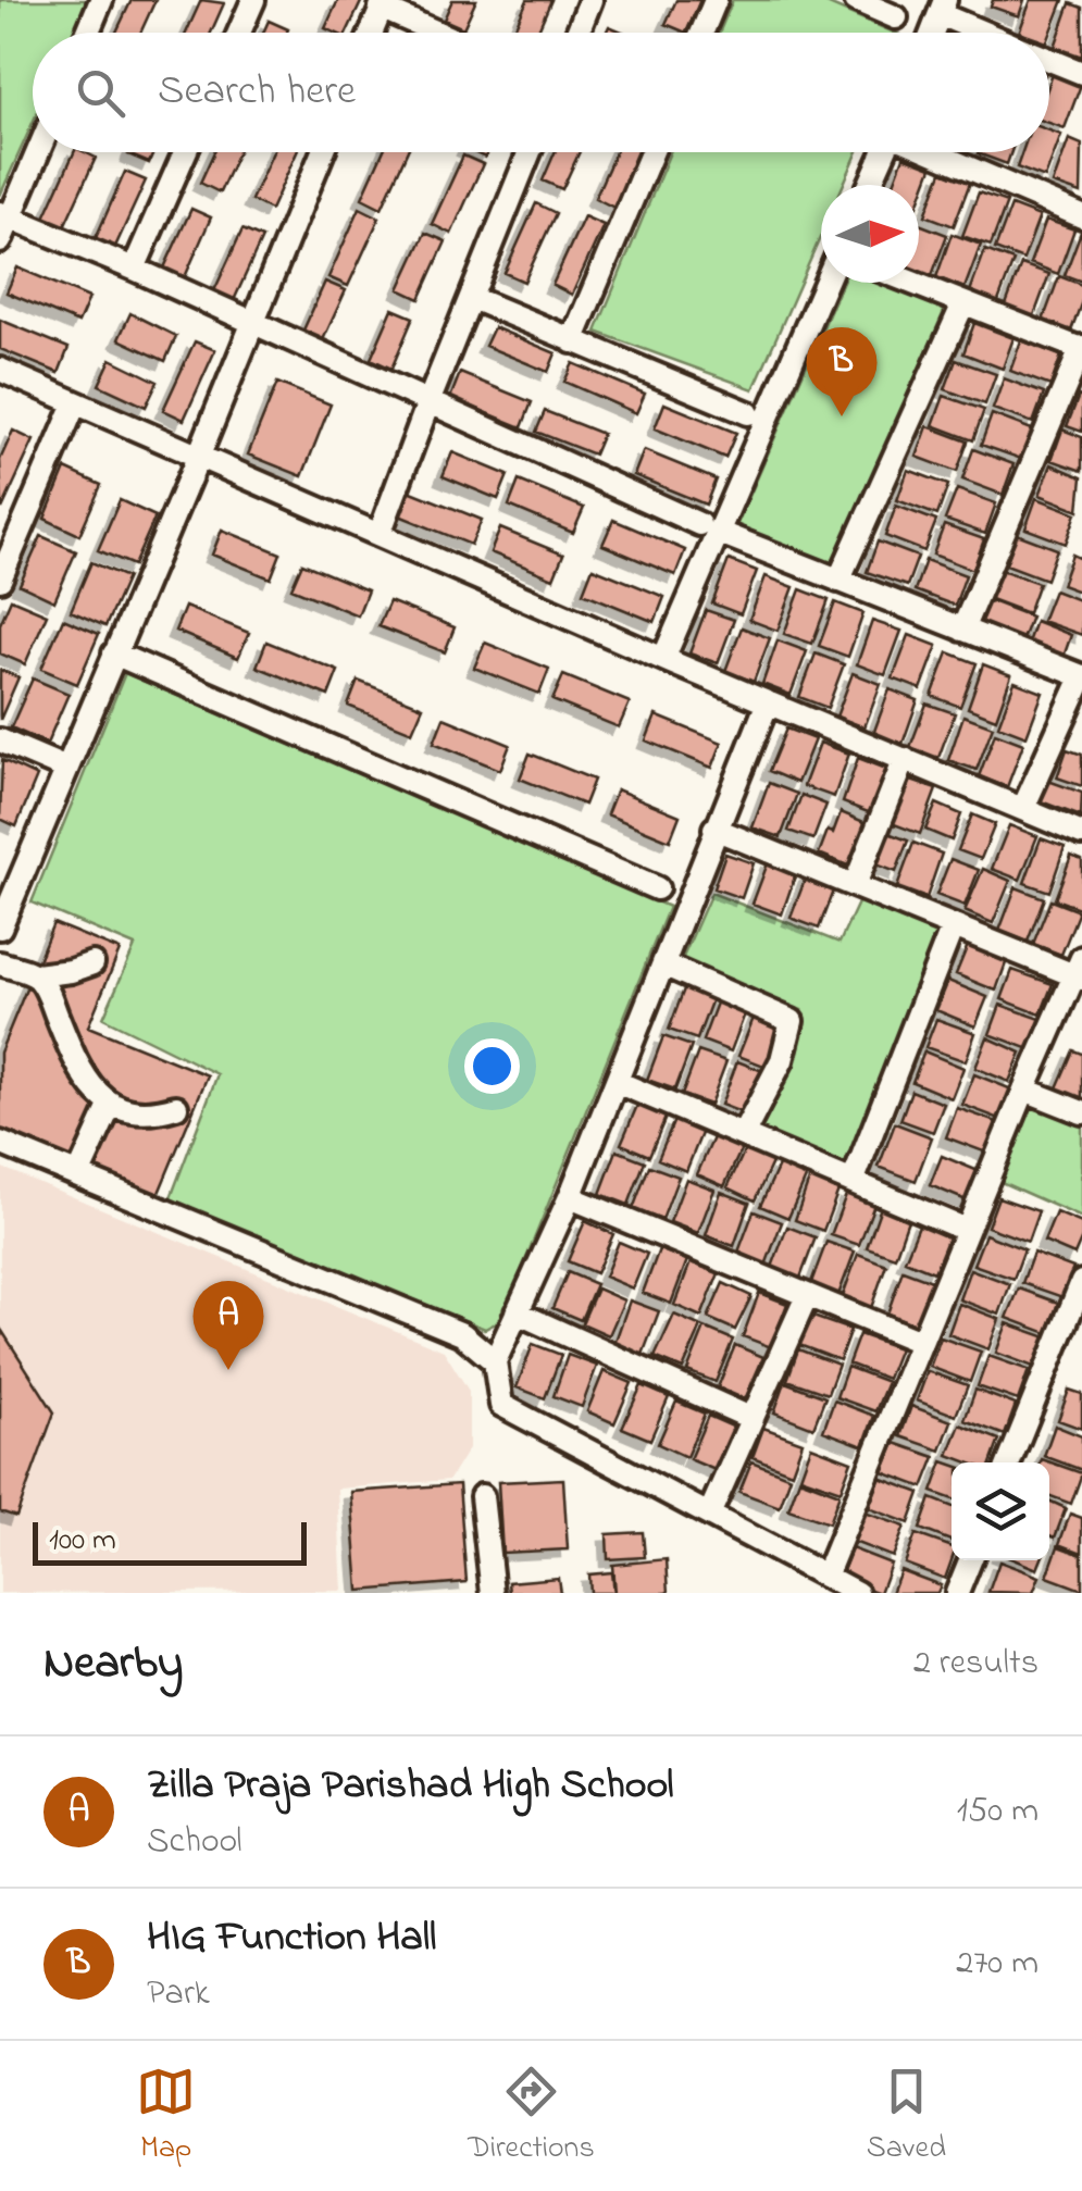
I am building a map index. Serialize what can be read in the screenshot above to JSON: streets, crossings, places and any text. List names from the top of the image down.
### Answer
{
  "scale_bar": "100 m",
  "north": "right",
  "page": {
    "search": "Search here",
    "pins": ["B", "A"],
    "scale": "100 m",
    "heading": ["Nearby", "2 results"],
    "list": [
      {
        "mark": "A",
        "name": "Zilla Praja Parishad High School",
        "note": "School",
        "value": "150 m"
      },
      {
        "mark": "B",
        "name": "HIG Function Hall",
        "note": "Park",
        "value": "270 m"
      }
    ],
    "nav": ["Map", "Directions", "Saved"]
  }
}
